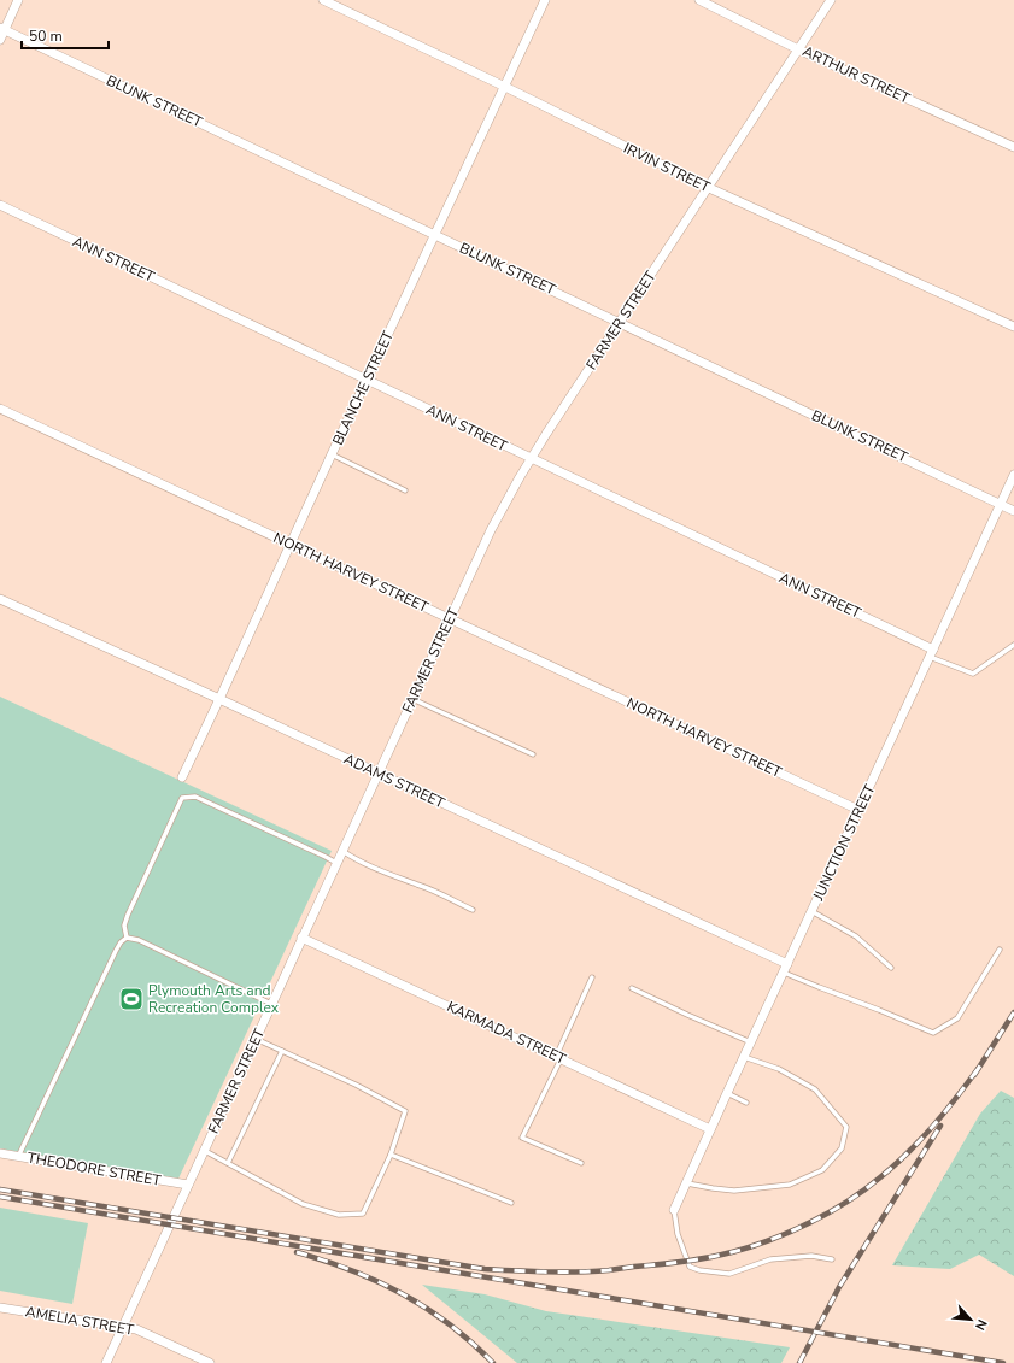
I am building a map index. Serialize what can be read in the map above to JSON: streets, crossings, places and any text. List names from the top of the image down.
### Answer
{
  "streets": {
    "street": [
      "ARTHUR STREET",
      "BLUNK STREET",
      "IRVIN STREET",
      "ANN STREET",
      "FARMER STREET",
      "BLANCHE STREET",
      "NORTH HARVEY STREET",
      "ADAMS STREET",
      "JUNCTION STREET",
      "KARMADA STREET",
      "THEODORE STREET",
      "AMELIA STREET"
    ]
  },
  "crossings": [
    ["ARTHUR STREET", "FARMER STREET"],
    ["BLUNK STREET", "FARMER STREET"],
    ["BLUNK STREET", "BLANCHE STREET"],
    ["BLUNK STREET", "JUNCTION STREET"],
    ["IRVIN STREET", "FARMER STREET"],
    ["IRVIN STREET", "BLANCHE STREET"],
    ["ANN STREET", "FARMER STREET"],
    ["ANN STREET", "BLANCHE STREET"],
    ["ANN STREET", "JUNCTION STREET"],
    ["FARMER STREET", "NORTH HARVEY STREET"],
    ["FARMER STREET", "ADAMS STREET"],
    ["FARMER STREET", "KARMADA STREET"],
    ["FARMER STREET", "THEODORE STREET"],
    ["FARMER STREET", "AMELIA STREET"],
    ["BLANCHE STREET", "NORTH HARVEY STREET"],
    ["BLANCHE STREET", "ADAMS STREET"],
    ["NORTH HARVEY STREET", "JUNCTION STREET"],
    ["ADAMS STREET", "JUNCTION STREET"],
    ["JUNCTION STREET", "KARMADA STREET"]
  ],
  "places": {
    "sports": ["Plymouth Arts and Recreation Complex"]
  },
  "scale_bar": "50 m",
  "north": "bottom right"
}
